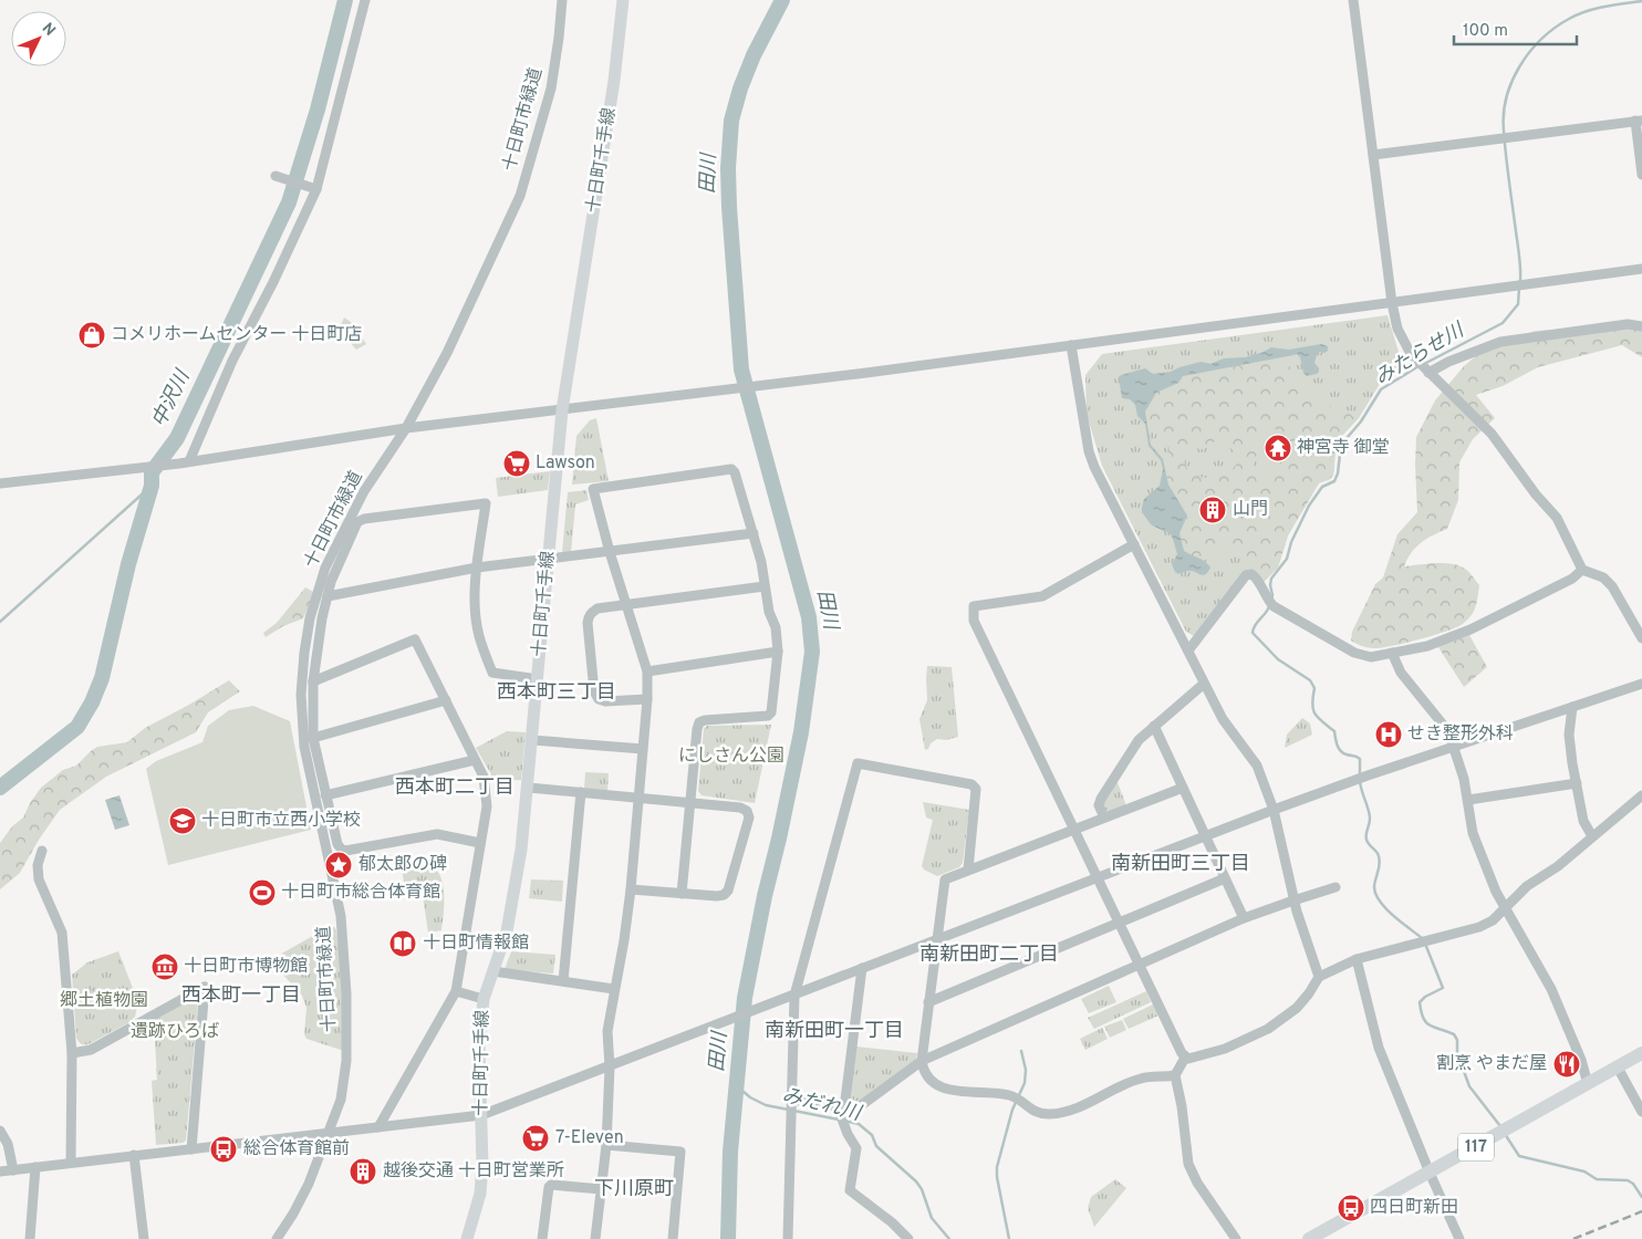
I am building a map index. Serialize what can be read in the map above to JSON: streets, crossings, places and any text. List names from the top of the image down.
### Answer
{
  "streets": {
    "highway": ["117"],
    "main road": ["十日町千手線"],
    "street": ["十日町市緑道"]
  },
  "districts": [
    "西本町三丁目",
    "西本町二丁目",
    "南新田町三丁目",
    "南新田町二丁目",
    "西本町一丁目",
    "南新田町一丁目",
    "下川原町"
  ],
  "water": [
    "田川",
    "みたらせ川",
    "中沢川",
    "みだれ川"
  ],
  "parks": ["にしさん公園", "郷土植物園", "遺跡ひろば"],
  "places": {
    "shop": ["コメリホームセンター 十日町店"],
    "temple": ["神宮寺 御堂"],
    "supermarket": ["Lawson", "7-Eleven"],
    "building": ["山門", "越後交通 十日町営業所"],
    "hospital": ["せき整形外科"],
    "school or university": ["十日町市立西小学校"],
    "place": ["郁太郎の碑"],
    "sports": ["十日町市総合体育館"],
    "library": ["十日町情報館"],
    "museum": ["十日町市博物館"],
    "restaurant": ["割烹 やまだ屋"],
    "bus stop": ["総合体育館前", "四日町新田"]
  },
  "scale_bar": "100 m",
  "north": "top right"
}
